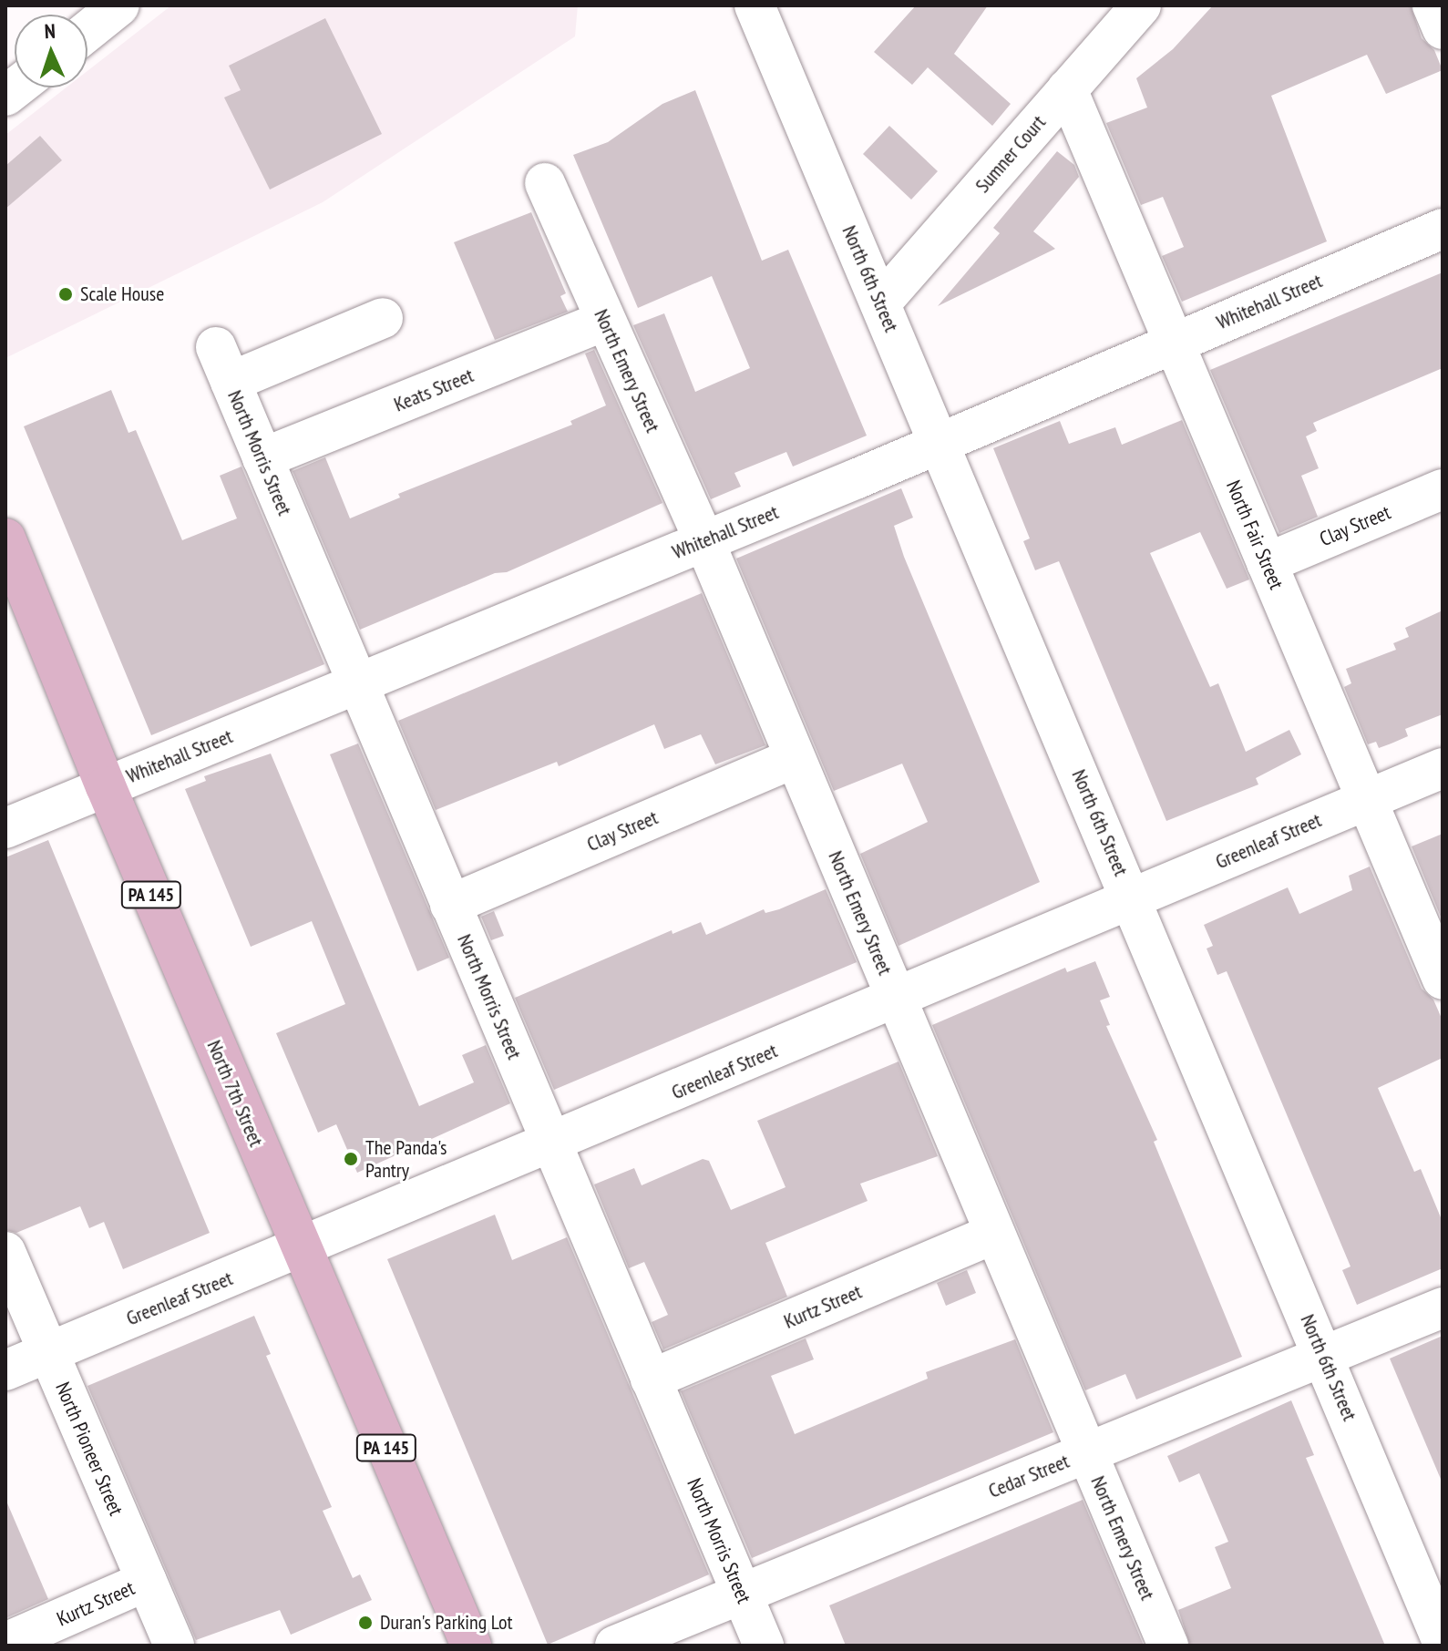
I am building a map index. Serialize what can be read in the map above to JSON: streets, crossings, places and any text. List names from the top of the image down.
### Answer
{
  "streets": {
    "main road": ["PA 145", "North 7th Street"],
    "street": [
      "Sumner Court",
      "North 6th Street",
      "Whitehall Street",
      "North Emery Street",
      "Keats Street",
      "North Morris Street",
      "Clay Street",
      "North Fair Street",
      "Greenleaf Street",
      "Kurtz Street",
      "North Pioneer Street",
      "Cedar Street"
    ]
  },
  "crossings": [
    ["Sumner Court", "North 6th Street"],
    ["Sumner Court", "North Fair Street"],
    ["North 6th Street", "Whitehall Street"],
    ["North 6th Street", "Greenleaf Street"],
    ["North 6th Street", "Cedar Street"],
    ["Whitehall Street", "North Emery Street"],
    ["Whitehall Street", "North Morris Street"],
    ["Whitehall Street", "North Fair Street"],
    ["Whitehall Street", "North 7th Street"],
    ["North Emery Street", "Keats Street"],
    ["North Emery Street", "Clay Street"],
    ["North Emery Street", "Greenleaf Street"],
    ["North Emery Street", "Kurtz Street"],
    ["North Emery Street", "Cedar Street"],
    ["Keats Street", "North Morris Street"],
    ["North Morris Street", "Clay Street"],
    ["North Morris Street", "Greenleaf Street"],
    ["North Morris Street", "Kurtz Street"],
    ["North Morris Street", "Cedar Street"],
    ["Clay Street", "North Fair Street"],
    ["North Fair Street", "Greenleaf Street"],
    ["Greenleaf Street", "North 7th Street"],
    ["Greenleaf Street", "North Pioneer Street"],
    ["Kurtz Street", "North Pioneer Street"]
  ],
  "places": ["Scale House", "The Panda's Pantry", "Duran's Parking Lot"],
  "north": "top"
}
